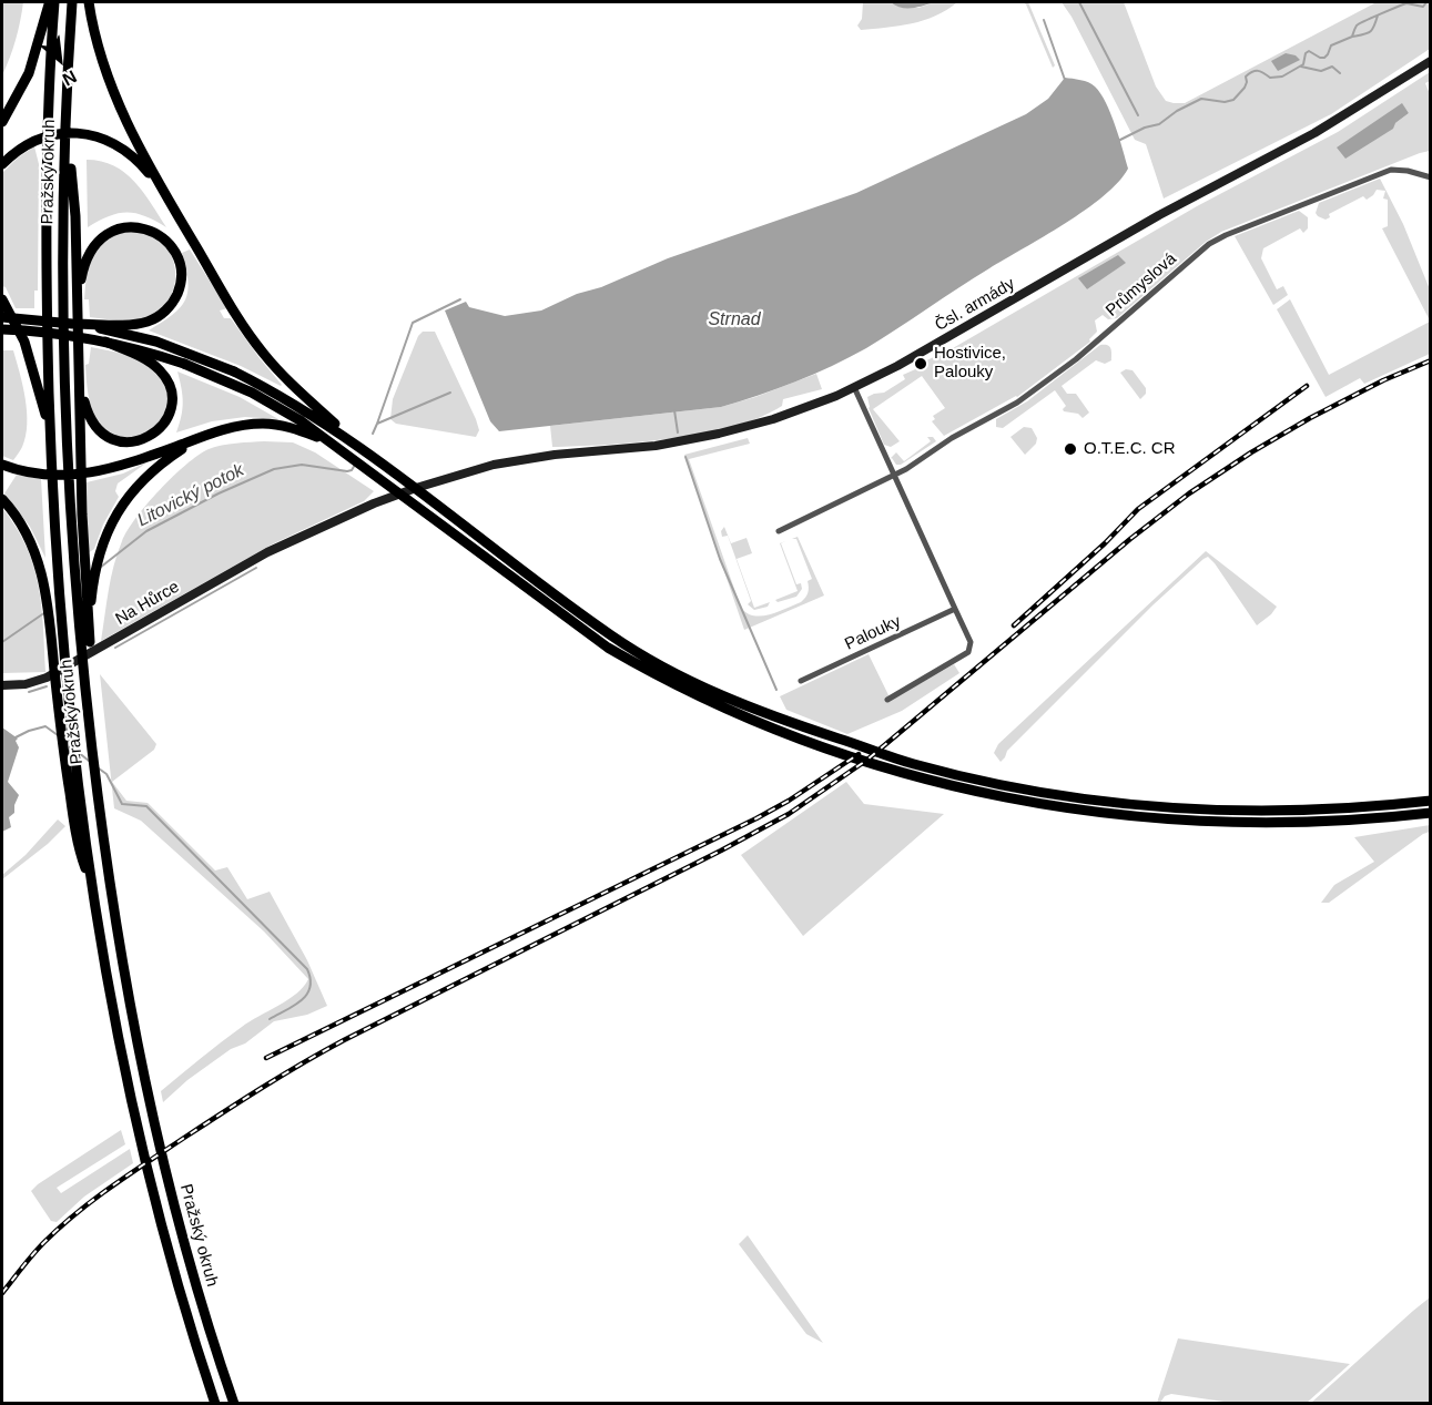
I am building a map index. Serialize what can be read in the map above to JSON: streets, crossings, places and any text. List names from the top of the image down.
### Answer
{
  "streets": {
    "highway": ["Pražský okruh"],
    "main road": ["Čsl. armády", "Na Hůrce"],
    "street": ["Průmyslová", "Palouky"]
  },
  "crossings": [
    ["Čsl. armády", "Na Hůrce"]
  ],
  "water": ["Strnad", "Litovický potok"],
  "places": ["Hostivice, Palouky", "O.T.E.C. CR"],
  "north": "bottom right"
}
